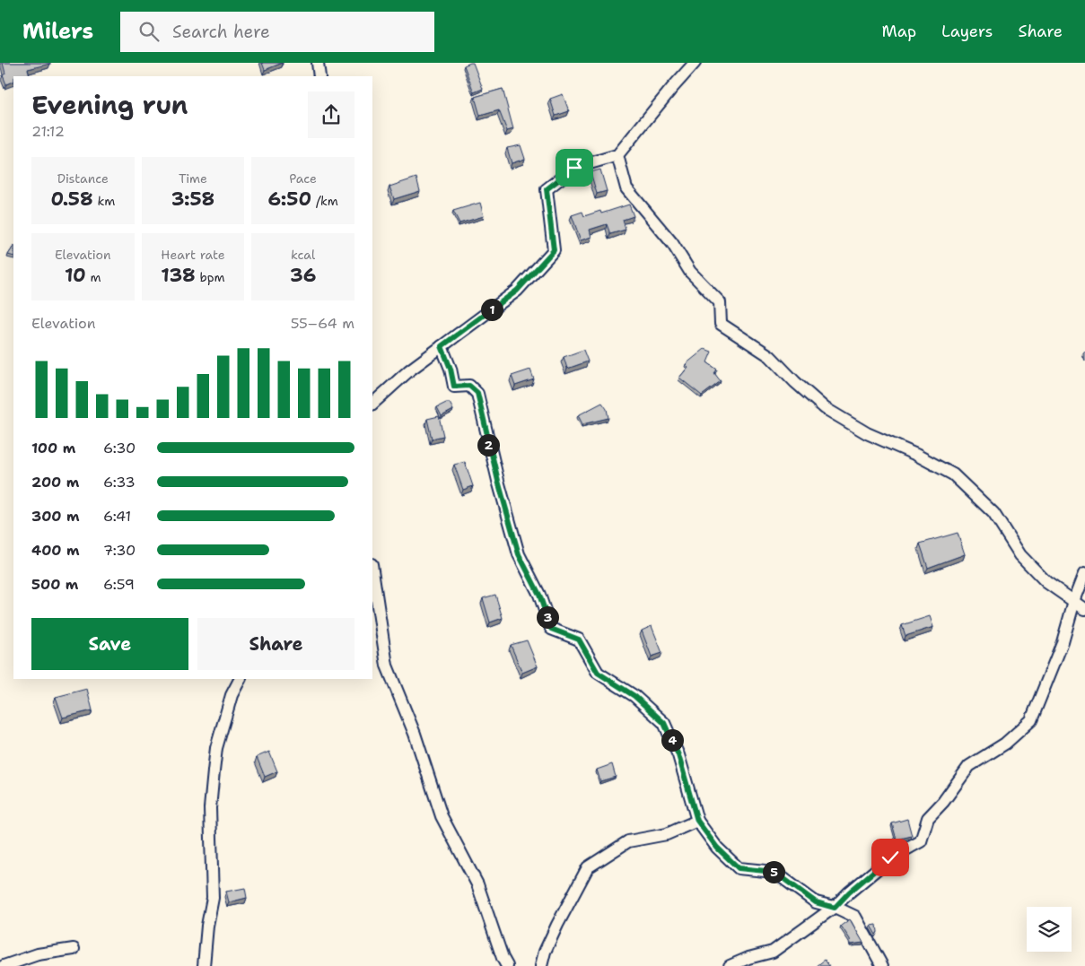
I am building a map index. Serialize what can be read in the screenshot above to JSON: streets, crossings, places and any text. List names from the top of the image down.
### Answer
{
  "page": {
    "header": "Milers",
    "search": "Search here",
    "nav": ["Map", "Layers", "Share"],
    "heading": ["Evening run", "21:12"],
    "stats": [
      ["Distance", "0.58 km"],
      ["Time", "3:58"],
      ["Pace", "6:50 /km"],
      ["Elevation", "10 m"],
      ["Heart rate", "138 bpm"],
      ["kcal", "36"]
    ],
    "pins": [
      "1",
      "2",
      "3",
      "4",
      "5"
    ],
    "chart": ["Elevation", "55–64 m"],
    "list": [
      {
        "name": "100 m",
        "note": "6:30"
      },
      {
        "name": "200 m",
        "note": "6:33"
      },
      {
        "name": "300 m",
        "note": "6:41"
      },
      {
        "name": "400 m",
        "note": "7:30"
      },
      {
        "name": "500 m",
        "note": "6:59"
      }
    ],
    "buttons": ["Save", "Share"]
  }
}
